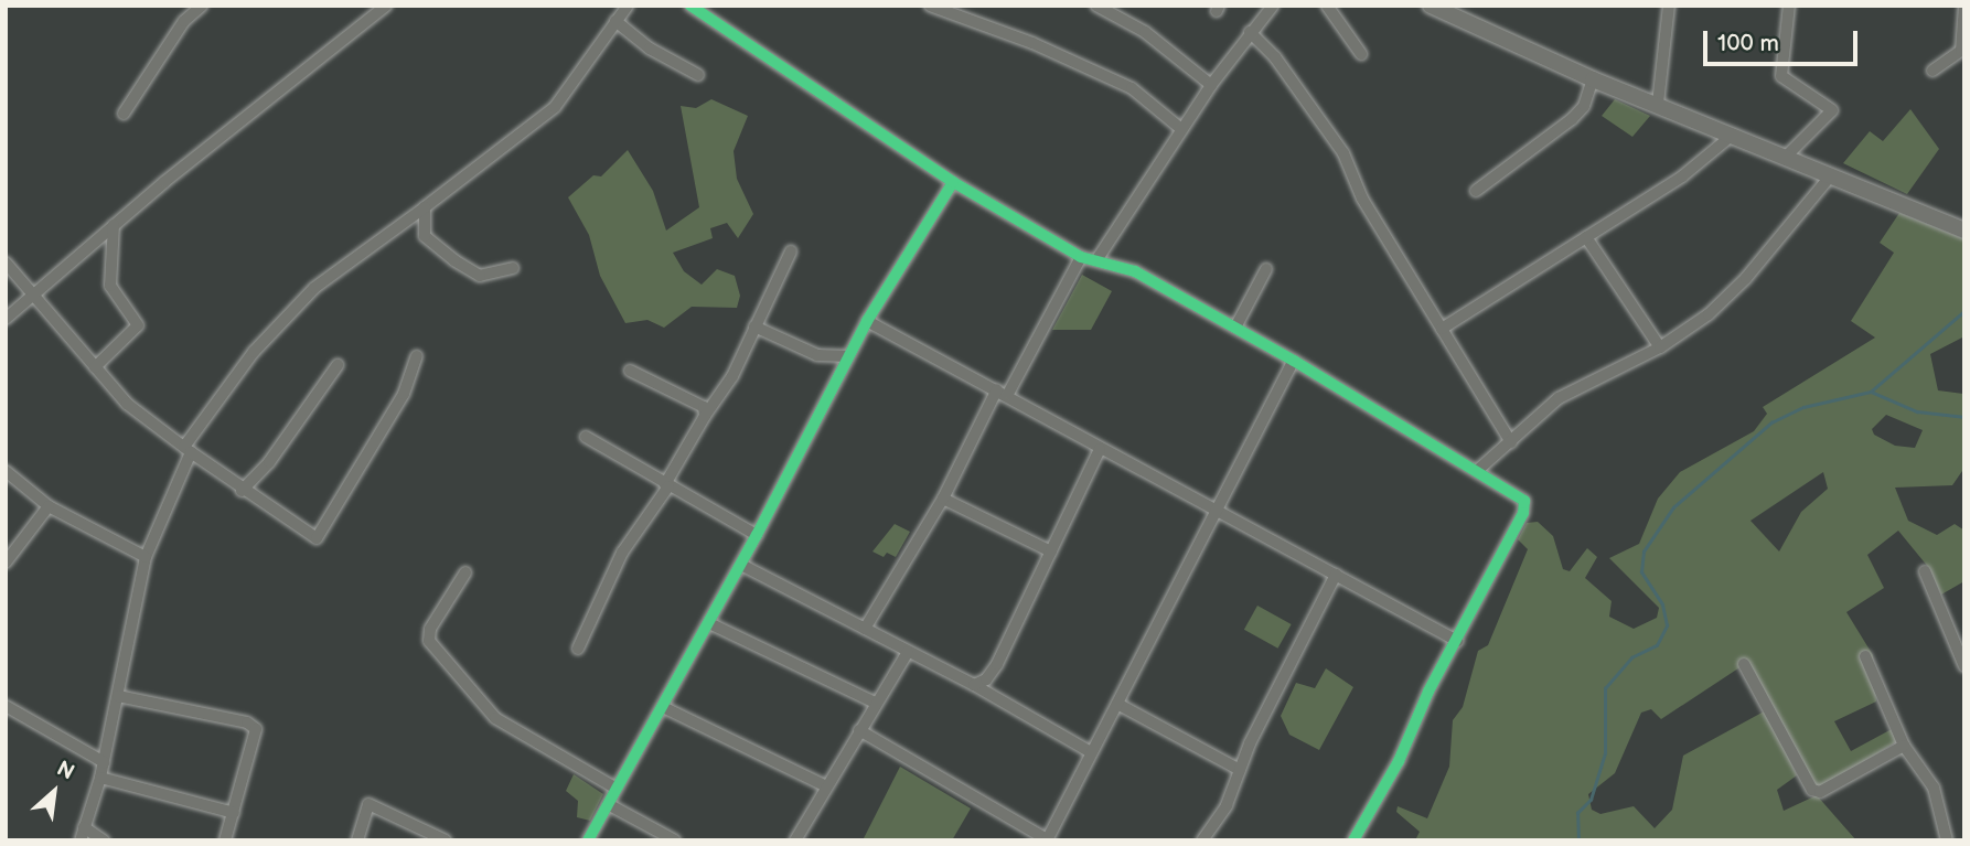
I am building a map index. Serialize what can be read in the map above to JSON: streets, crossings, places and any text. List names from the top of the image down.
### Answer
{
  "scale_bar": "100 m",
  "north": "top right"
}
